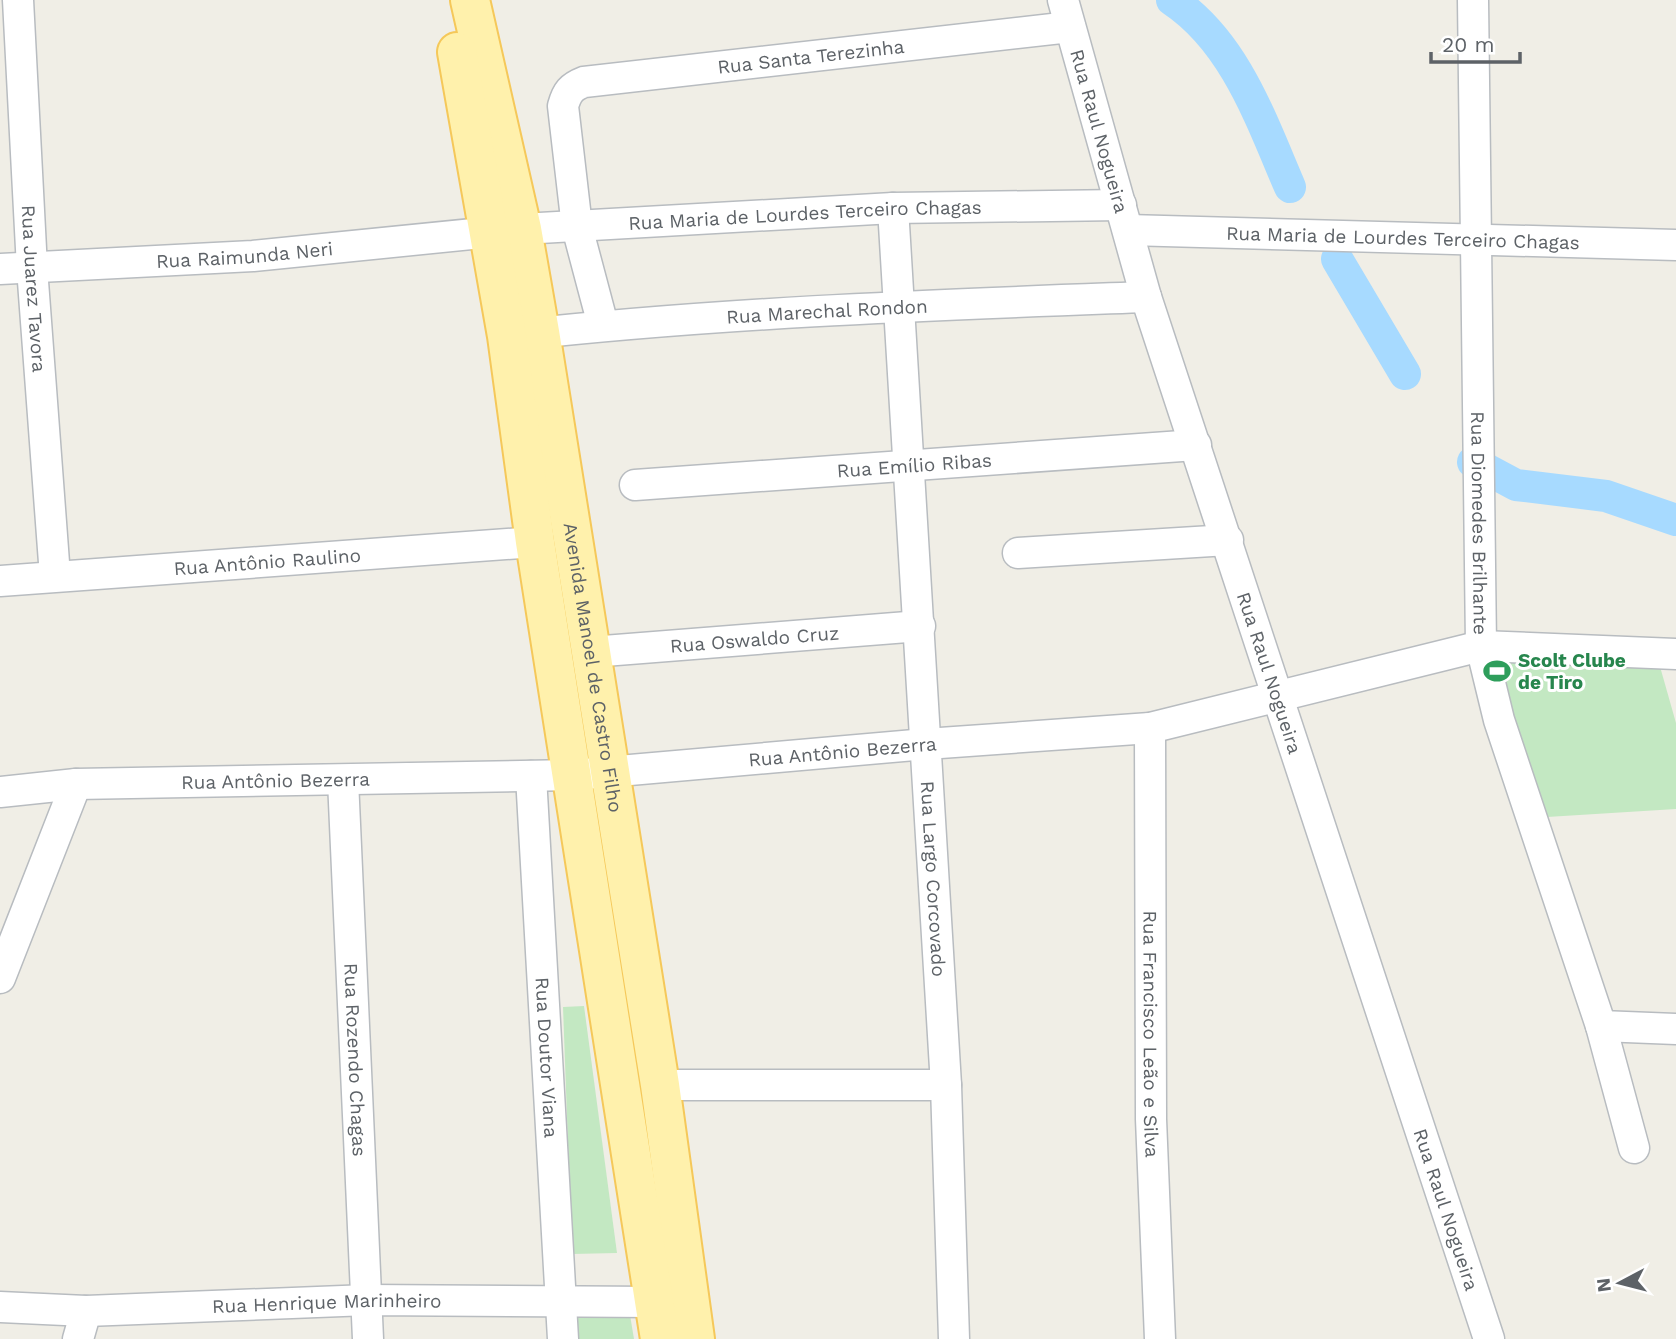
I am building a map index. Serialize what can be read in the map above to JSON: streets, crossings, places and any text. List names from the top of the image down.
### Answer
{
  "streets": {
    "main road": ["Avenida Manoel de Castro Filho"],
    "street": [
      "Rua Santa Terezinha",
      "Rua Raul Nogueira",
      "Rua Maria de Lourdes Terceiro Chagas",
      "Rua Raimunda Neri",
      "Rua Juarez Tavora",
      "Rua Marechal Rondon",
      "Rua Emílio Ribas",
      "Rua Diomedes Brilhante",
      "Rua Antônio Raulino",
      "Rua Oswaldo Cruz",
      "Rua Antônio Bezerra",
      "Rua Largo Corcovado",
      "Rua Francisco Leão e Silva",
      "Rua Doutor Viana",
      "Rua Rozendo Chagas",
      "Rua Henrique Marinheiro"
    ]
  },
  "crossings": [
    ["Rua Santa Terezinha", "Rua Raul Nogueira"],
    ["Rua Santa Terezinha", "Rua Maria de Lourdes Terceiro Chagas"],
    ["Rua Raul Nogueira", "Rua Maria de Lourdes Terceiro Chagas"],
    ["Rua Raul Nogueira", "Rua Marechal Rondon"],
    ["Rua Raul Nogueira", "Rua Emílio Ribas"],
    ["Rua Raul Nogueira", "Rua Antônio Bezerra"],
    ["Rua Maria de Lourdes Terceiro Chagas", "Rua Raimunda Neri"],
    ["Rua Maria de Lourdes Terceiro Chagas", "Rua Diomedes Brilhante"],
    ["Rua Maria de Lourdes Terceiro Chagas", "Avenida Manoel de Castro Filho"],
    ["Rua Maria de Lourdes Terceiro Chagas", "Rua Largo Corcovado"],
    ["Rua Raimunda Neri", "Rua Juarez Tavora"],
    ["Rua Raimunda Neri", "Avenida Manoel de Castro Filho"],
    ["Rua Juarez Tavora", "Rua Antônio Raulino"],
    ["Rua Marechal Rondon", "Avenida Manoel de Castro Filho"],
    ["Rua Marechal Rondon", "Rua Largo Corcovado"],
    ["Rua Emílio Ribas", "Rua Largo Corcovado"],
    ["Rua Diomedes Brilhante", "Rua Antônio Bezerra"],
    ["Rua Antônio Raulino", "Avenida Manoel de Castro Filho"],
    ["Rua Oswaldo Cruz", "Avenida Manoel de Castro Filho"],
    ["Rua Oswaldo Cruz", "Rua Largo Corcovado"],
    ["Avenida Manoel de Castro Filho", "Rua Antônio Bezerra"],
    ["Avenida Manoel de Castro Filho", "Rua Henrique Marinheiro"],
    ["Rua Antônio Bezerra", "Rua Largo Corcovado"],
    ["Rua Antônio Bezerra", "Rua Francisco Leão e Silva"],
    ["Rua Antônio Bezerra", "Rua Doutor Viana"],
    ["Rua Antônio Bezerra", "Rua Rozendo Chagas"],
    ["Rua Doutor Viana", "Rua Henrique Marinheiro"],
    ["Rua Rozendo Chagas", "Rua Henrique Marinheiro"]
  ],
  "places": {
    "sports": ["Scolt Clube de Tiro"]
  },
  "scale_bar": "20 m",
  "north": "left"
}
